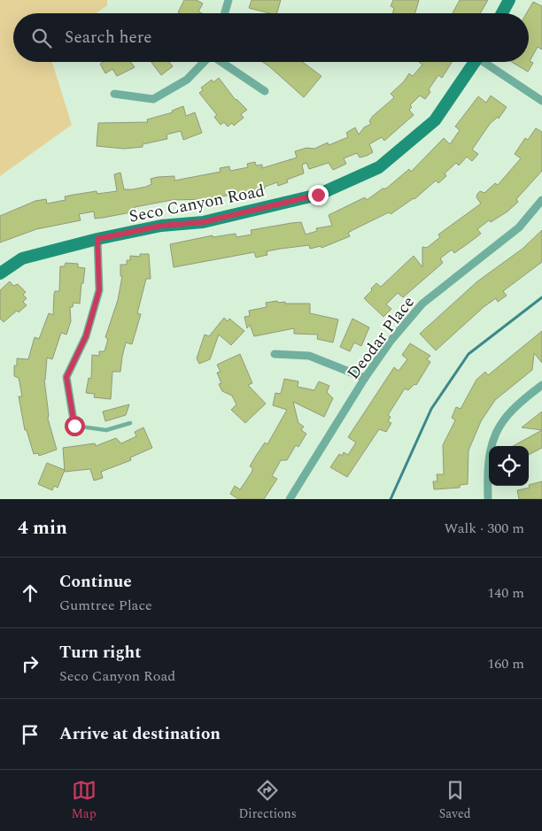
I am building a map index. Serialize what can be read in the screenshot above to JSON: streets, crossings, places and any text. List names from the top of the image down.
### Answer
{
  "streets": {
    "street": ["Seco Canyon Road", "Deodar Place"]
  },
  "page": {
    "search": "Search here",
    "heading": ["4 min", "Walk · 300 m"],
    "list": [
      ["Continue", "Gumtree Place", "140 m"],
      ["Turn right", "Seco Canyon Road", "160 m"],
      "Arrive at destination"
    ],
    "nav": ["Map", "Directions", "Saved"]
  }
}
